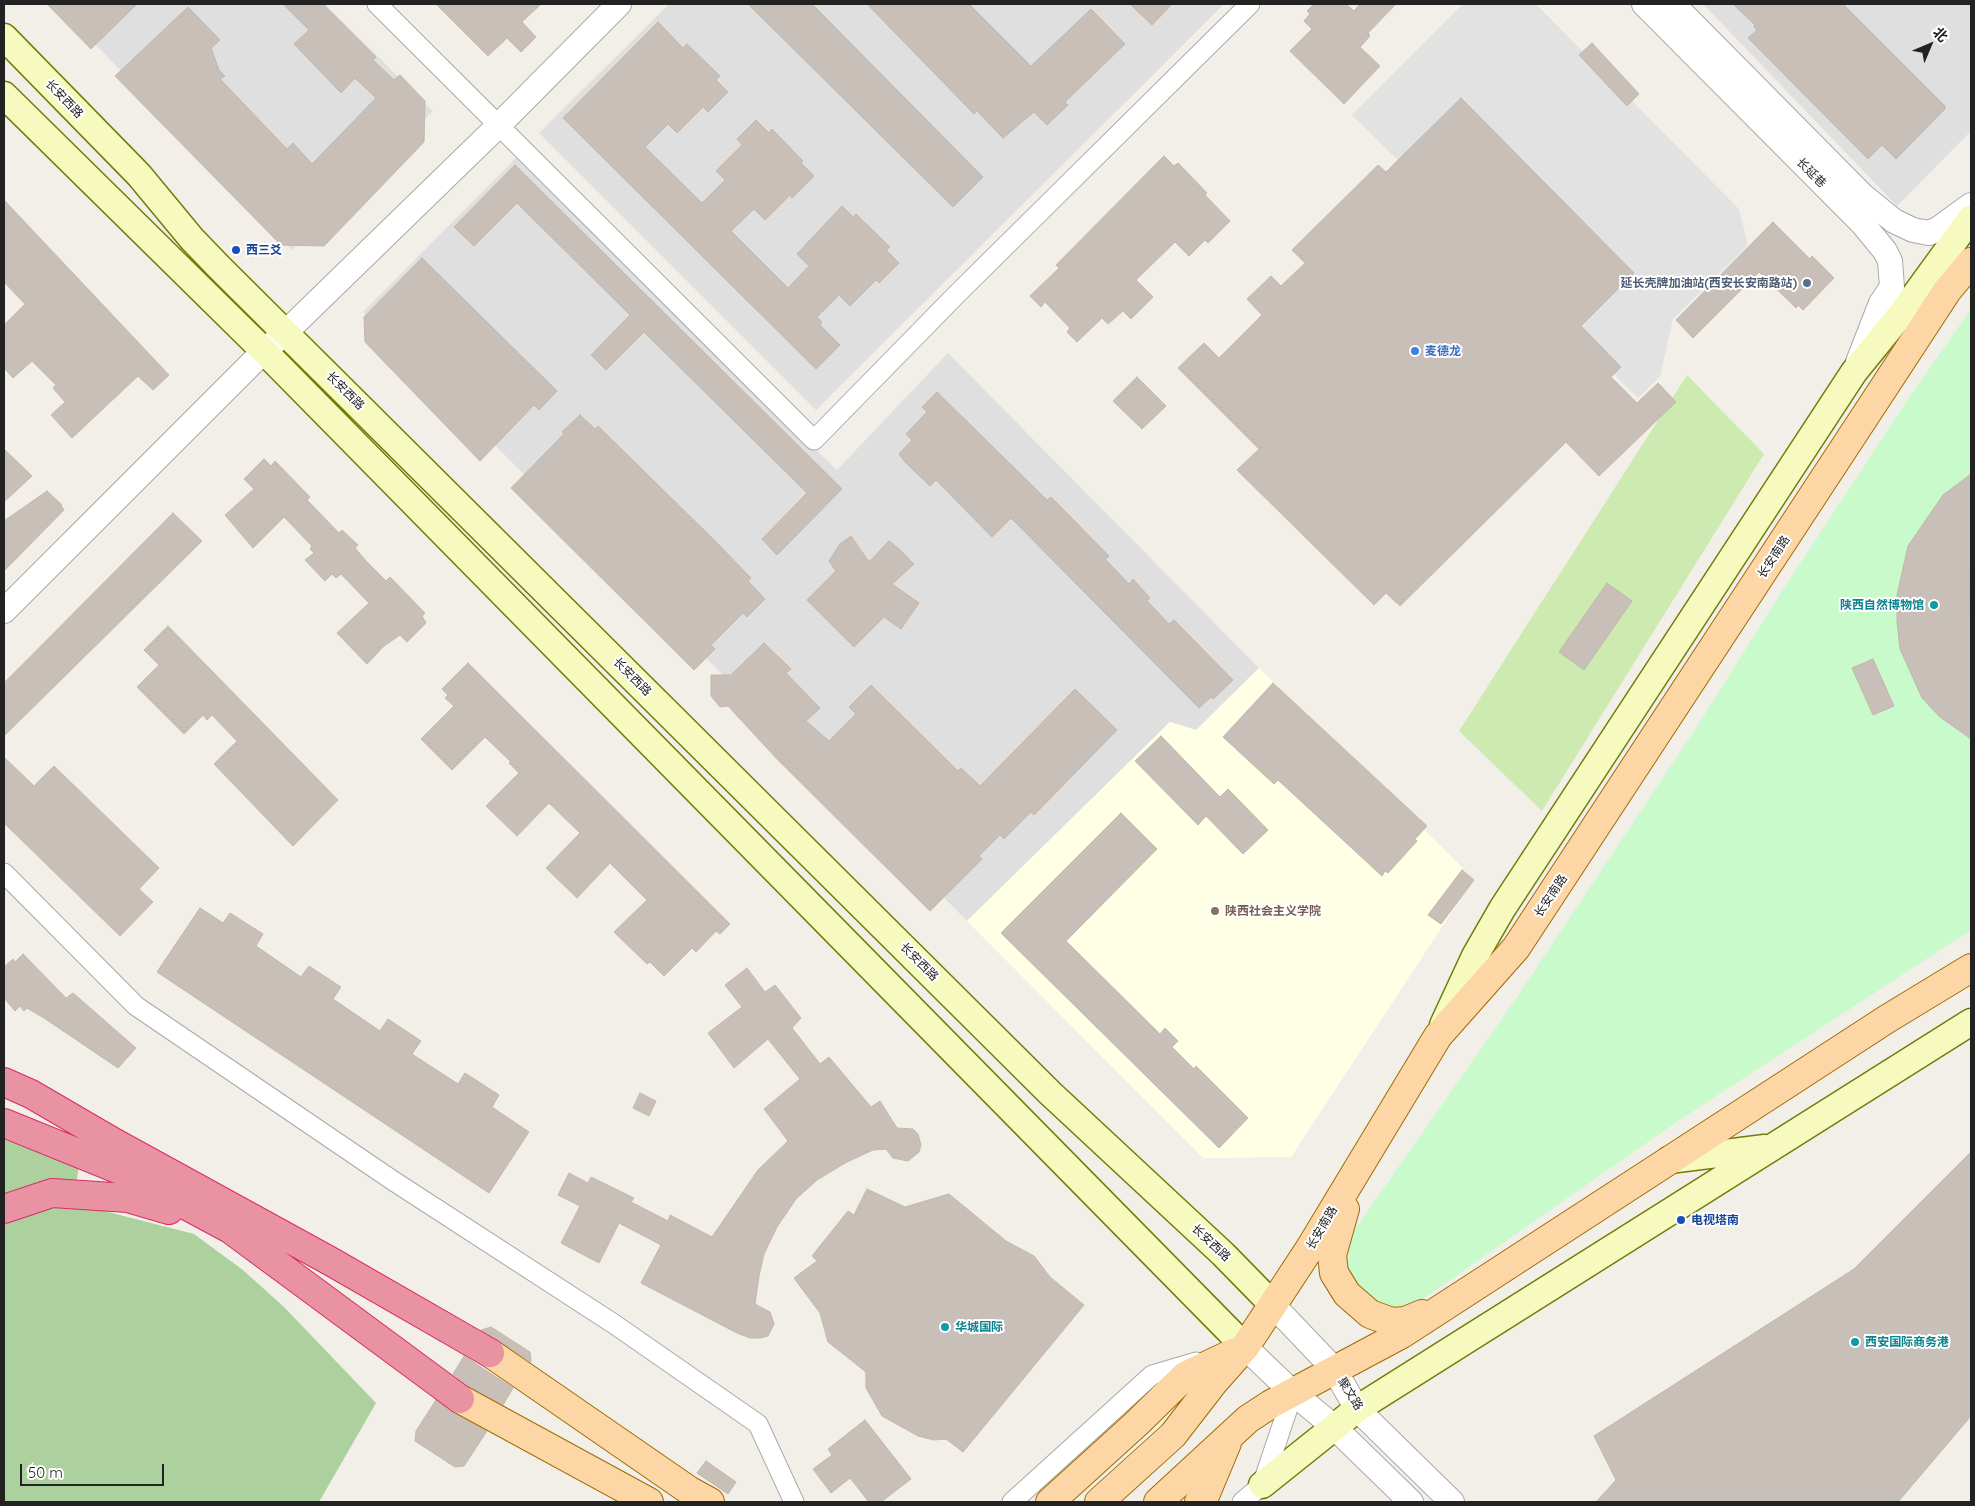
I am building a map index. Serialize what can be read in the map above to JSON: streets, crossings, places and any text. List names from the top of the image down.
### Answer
{
  "streets": {
    "main road": ["长安西路", "长安南路"],
    "street": ["长延巷", "聚文路"]
  },
  "crossings": [
    ["长安西路", "长安南路"],
    ["长安西路", "聚文路"],
    ["长安南路", "聚文路"]
  ],
  "places": [
    "西三爻",
    "延长壳牌加油站(西安长安南路站)",
    "麦德龙",
    "陕西自然博物馆",
    "陕西社会主义学院",
    "电视塔南",
    "华城国际",
    "西安国际商务港"
  ],
  "scale_bar": "50 m",
  "north": "top right"
}
